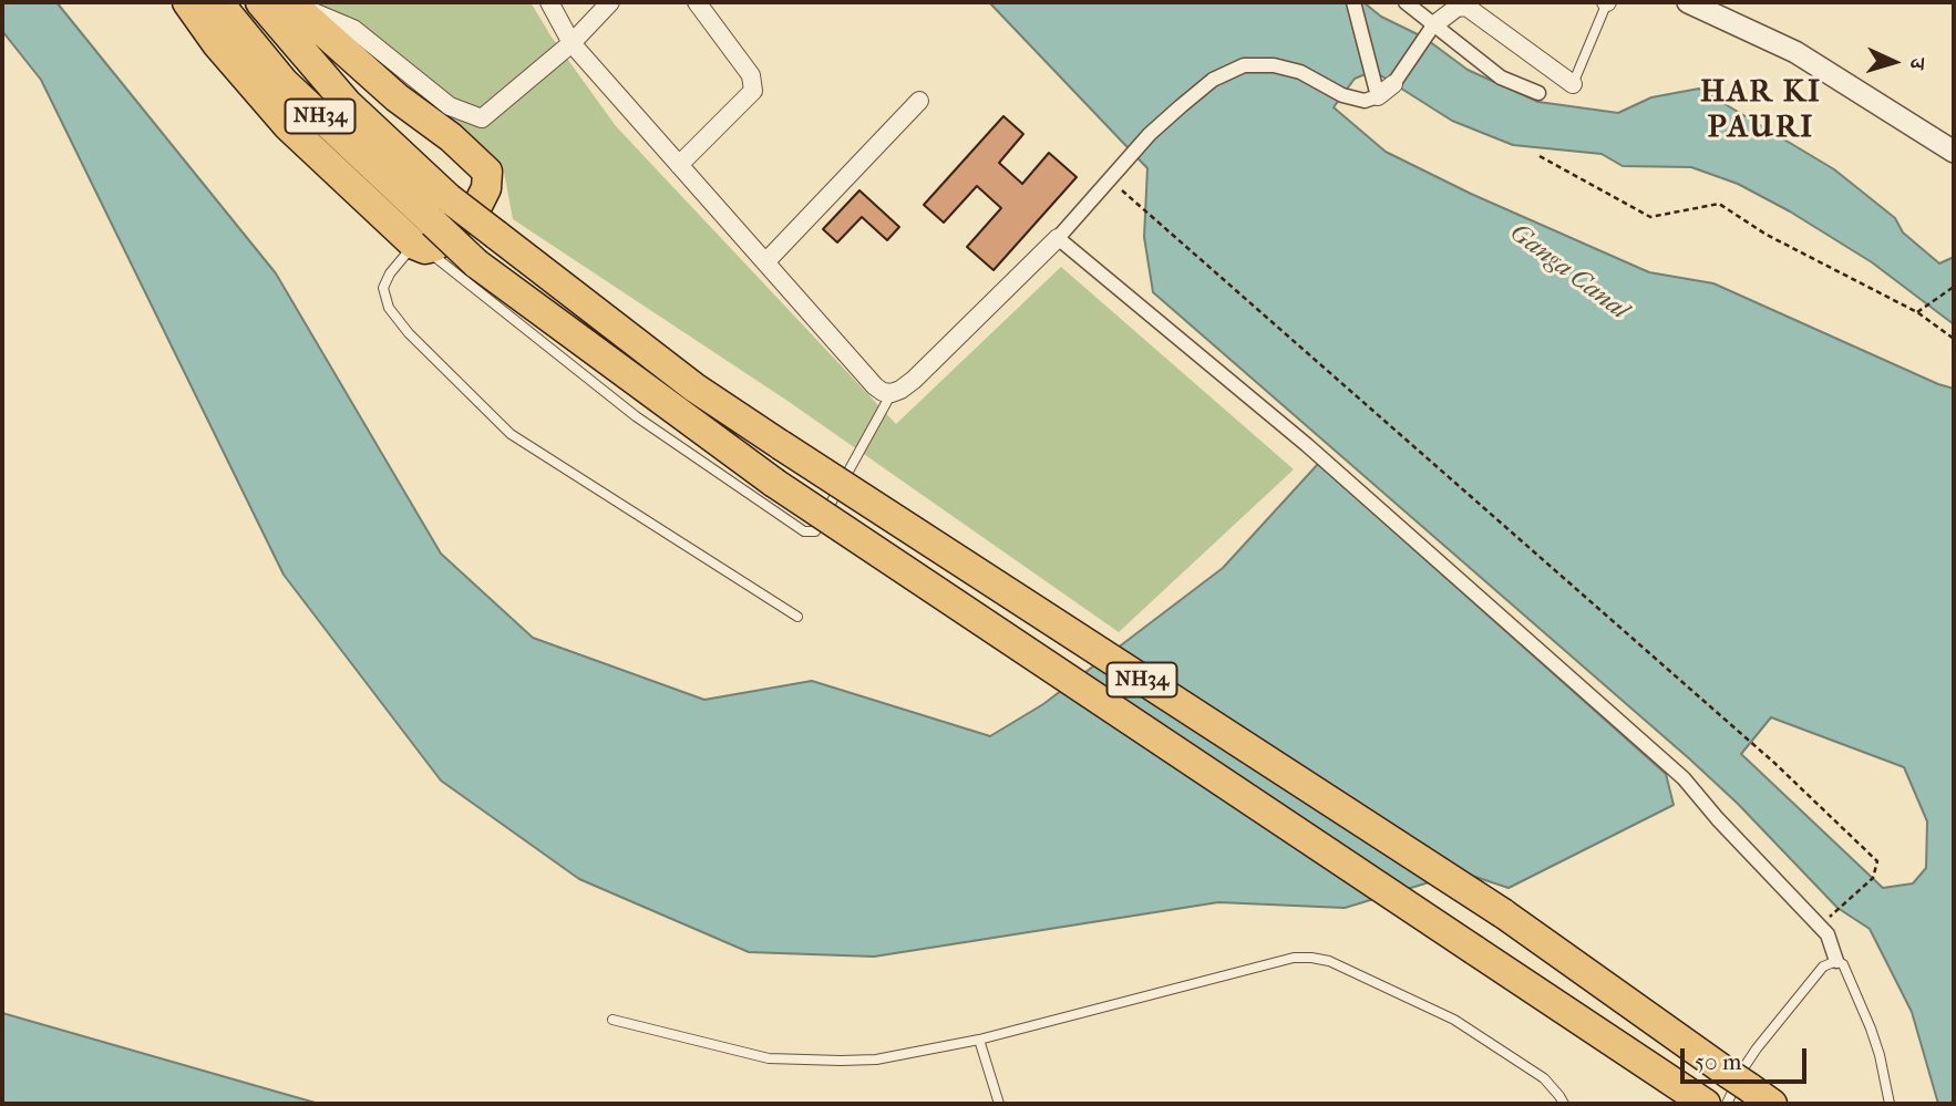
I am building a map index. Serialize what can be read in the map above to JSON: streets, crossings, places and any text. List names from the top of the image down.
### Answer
{
  "streets": {
    "highway": ["NH34"]
  },
  "districts": ["HAR KI PAURI"],
  "water": ["Ganga Canal"],
  "scale_bar": "50 m",
  "north": "right"
}
